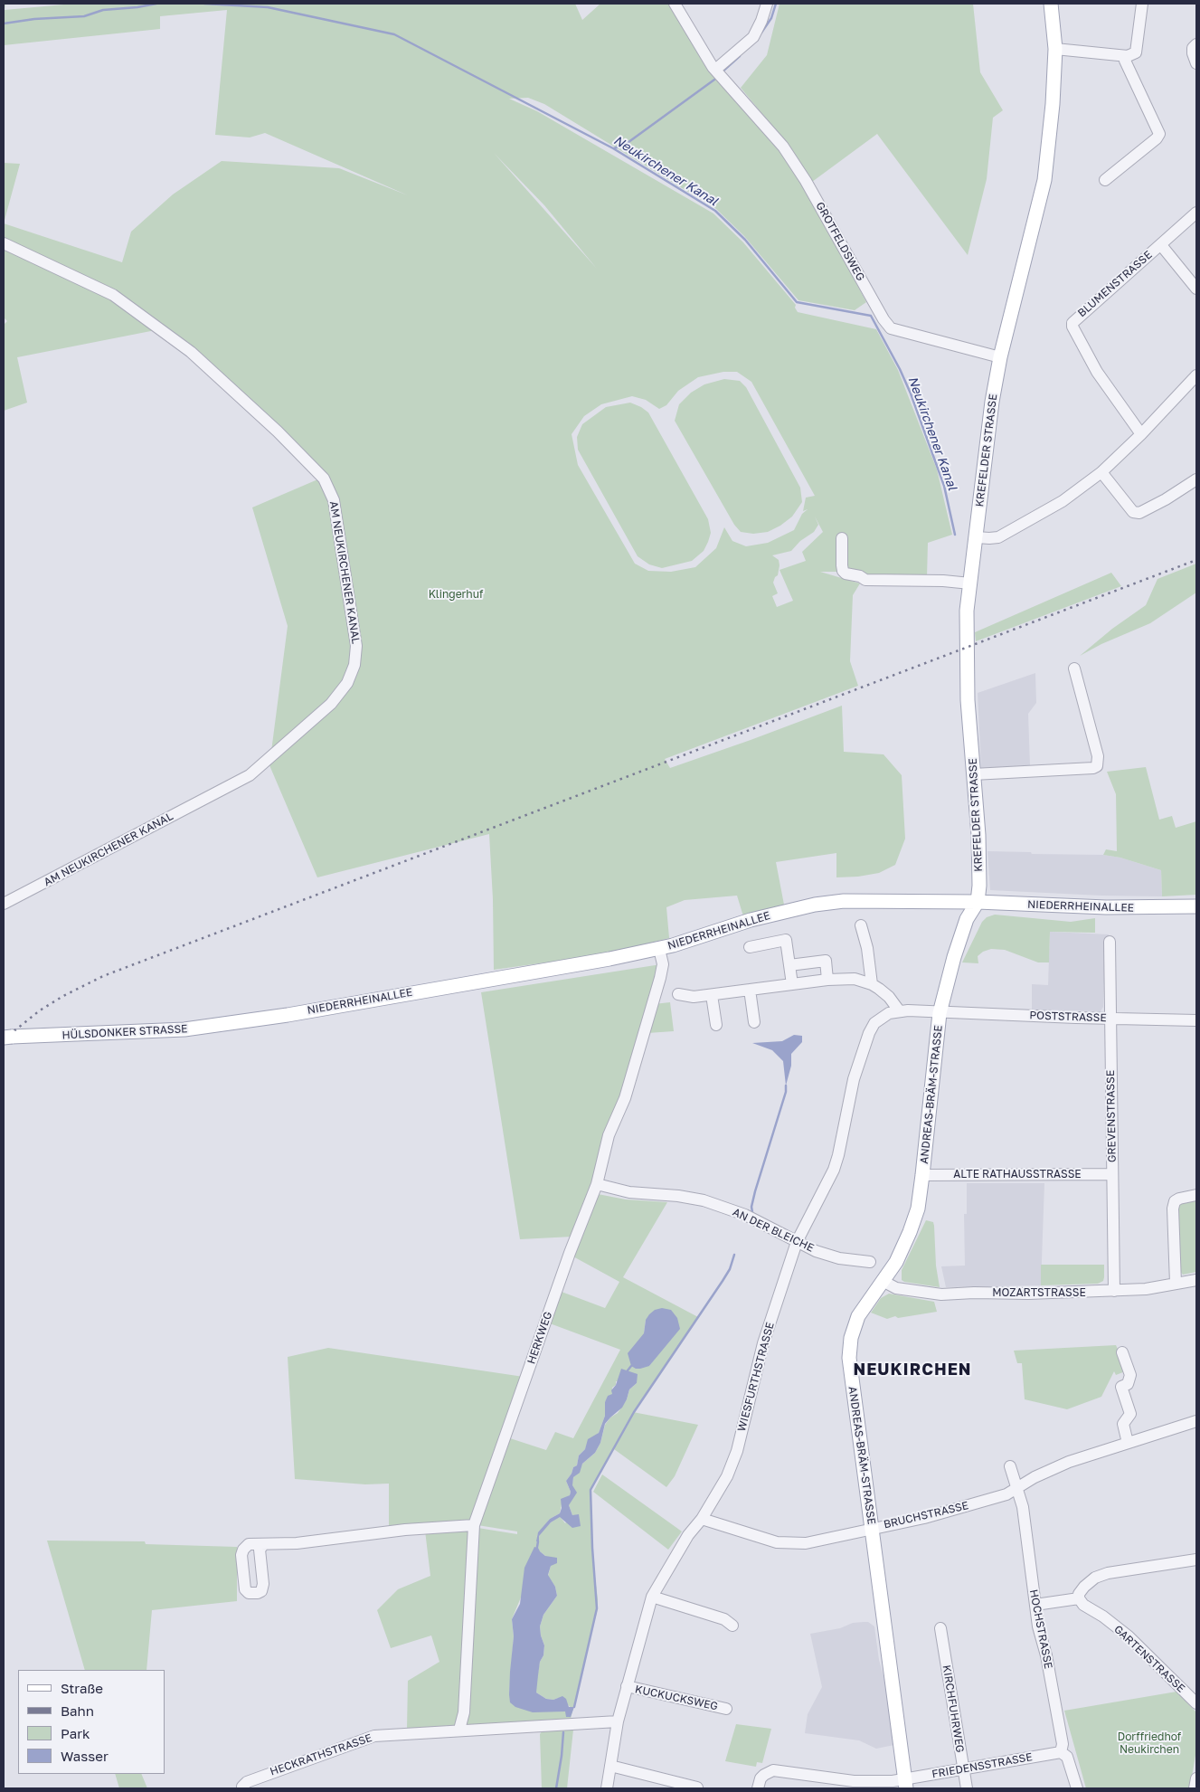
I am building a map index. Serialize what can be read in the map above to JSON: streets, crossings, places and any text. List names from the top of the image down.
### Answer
{
  "streets": {
    "main road": [
      "KREFELDER STRASSE",
      "NIEDERRHEINALLEE",
      "HÜLSDONKER STRASSE",
      "ANDREAS-BRÄM-STRASSE"
    ],
    "street": [
      "GROTFELDSWEG",
      "BLUMENSTRASSE",
      "AM NEUKIRCHENER KANAL",
      "POSTSTRASSE",
      "GREVENSTRASSE",
      "ALTE RATHAUSSTRASSE",
      "AN DER BLEICHE",
      "MOZARTSTRASSE",
      "HERKWEG",
      "WIESFURTHSTRASSE",
      "BRUCHSTRASSE",
      "HOCHSTRASSE",
      "GARTENSTRASSE",
      "KUCKUCKSWEG",
      "KIRCHFUHRWEG",
      "HECKRATHSTRASSE",
      "FRIEDENSSTRASSE"
    ]
  },
  "crossings": [
    ["GROTFELDSWEG", "KREFELDER STRASSE"],
    ["KREFELDER STRASSE", "NIEDERRHEINALLEE"],
    ["KREFELDER STRASSE", "ANDREAS-BRÄM-STRASSE"],
    ["NIEDERRHEINALLEE", "HÜLSDONKER STRASSE"],
    ["NIEDERRHEINALLEE", "ANDREAS-BRÄM-STRASSE"],
    ["NIEDERRHEINALLEE", "HERKWEG"],
    ["POSTSTRASSE", "ANDREAS-BRÄM-STRASSE"],
    ["POSTSTRASSE", "GREVENSTRASSE"],
    ["POSTSTRASSE", "WIESFURTHSTRASSE"],
    ["ANDREAS-BRÄM-STRASSE", "ALTE RATHAUSSTRASSE"],
    ["ANDREAS-BRÄM-STRASSE", "MOZARTSTRASSE"],
    ["ANDREAS-BRÄM-STRASSE", "WIESFURTHSTRASSE"],
    ["ANDREAS-BRÄM-STRASSE", "BRUCHSTRASSE"],
    ["ANDREAS-BRÄM-STRASSE", "FRIEDENSSTRASSE"],
    ["GREVENSTRASSE", "ALTE RATHAUSSTRASSE"],
    ["GREVENSTRASSE", "MOZARTSTRASSE"],
    ["AN DER BLEICHE", "HERKWEG"],
    ["AN DER BLEICHE", "WIESFURTHSTRASSE"],
    ["WIESFURTHSTRASSE", "BRUCHSTRASSE"],
    ["WIESFURTHSTRASSE", "KUCKUCKSWEG"],
    ["WIESFURTHSTRASSE", "HECKRATHSTRASSE"],
    ["BRUCHSTRASSE", "HOCHSTRASSE"],
    ["HOCHSTRASSE", "FRIEDENSSTRASSE"],
    ["KIRCHFUHRWEG", "FRIEDENSSTRASSE"]
  ],
  "districts": ["NEUKIRCHEN"],
  "water": ["Neukirchener Kanal"],
  "parks": ["Klingerhuf", "Dorffriedhof Neukirchen"],
  "legend": [
    "Straße",
    "Bahn",
    "Park",
    "Wasser"
  ]
}
